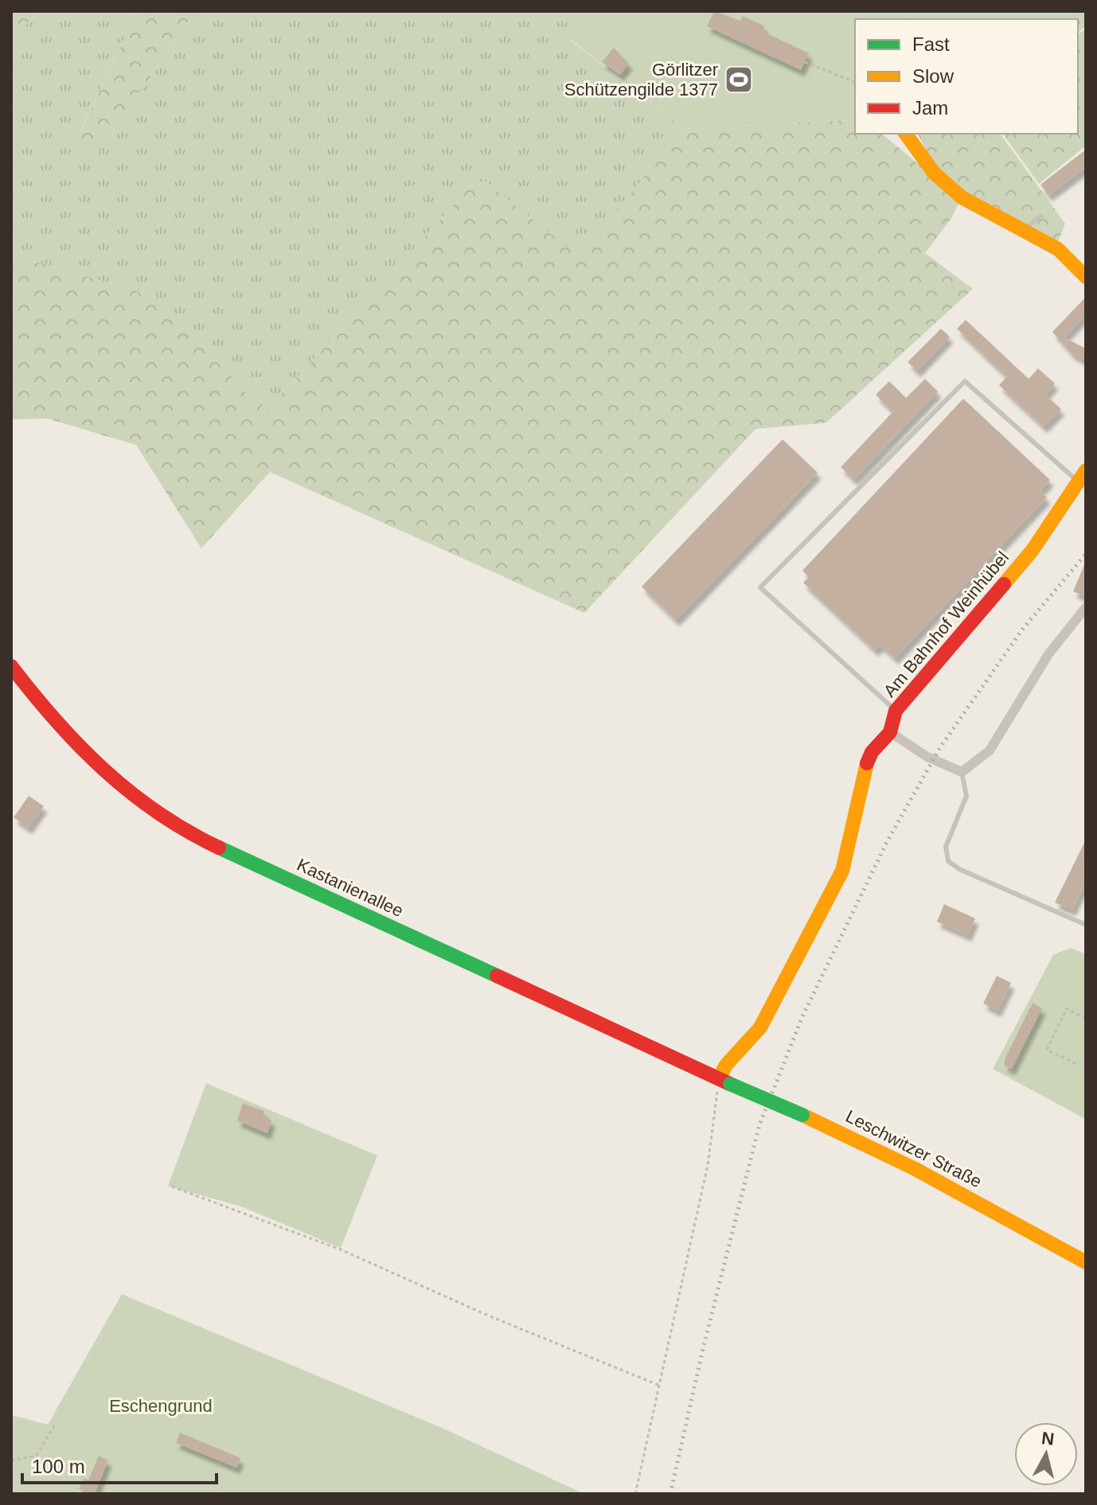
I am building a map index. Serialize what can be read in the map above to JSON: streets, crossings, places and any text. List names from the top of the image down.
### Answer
{
  "streets": {
    "street": ["Am Bahnhof Weinhübel", "Kastanienallee", "Leschwitzer Straße"]
  },
  "crossings": [
    ["Am Bahnhof Weinhübel", "Kastanienallee"],
    ["Am Bahnhof Weinhübel", "Leschwitzer Straße"],
    ["Kastanienallee", "Leschwitzer Straße"]
  ],
  "parks": ["Eschengrund"],
  "places": {
    "sports": ["Görlitzer Schützengilde 1377"]
  },
  "legend": ["Fast", "Slow", "Jam"],
  "scale_bar": "100 m",
  "north": "top"
}
